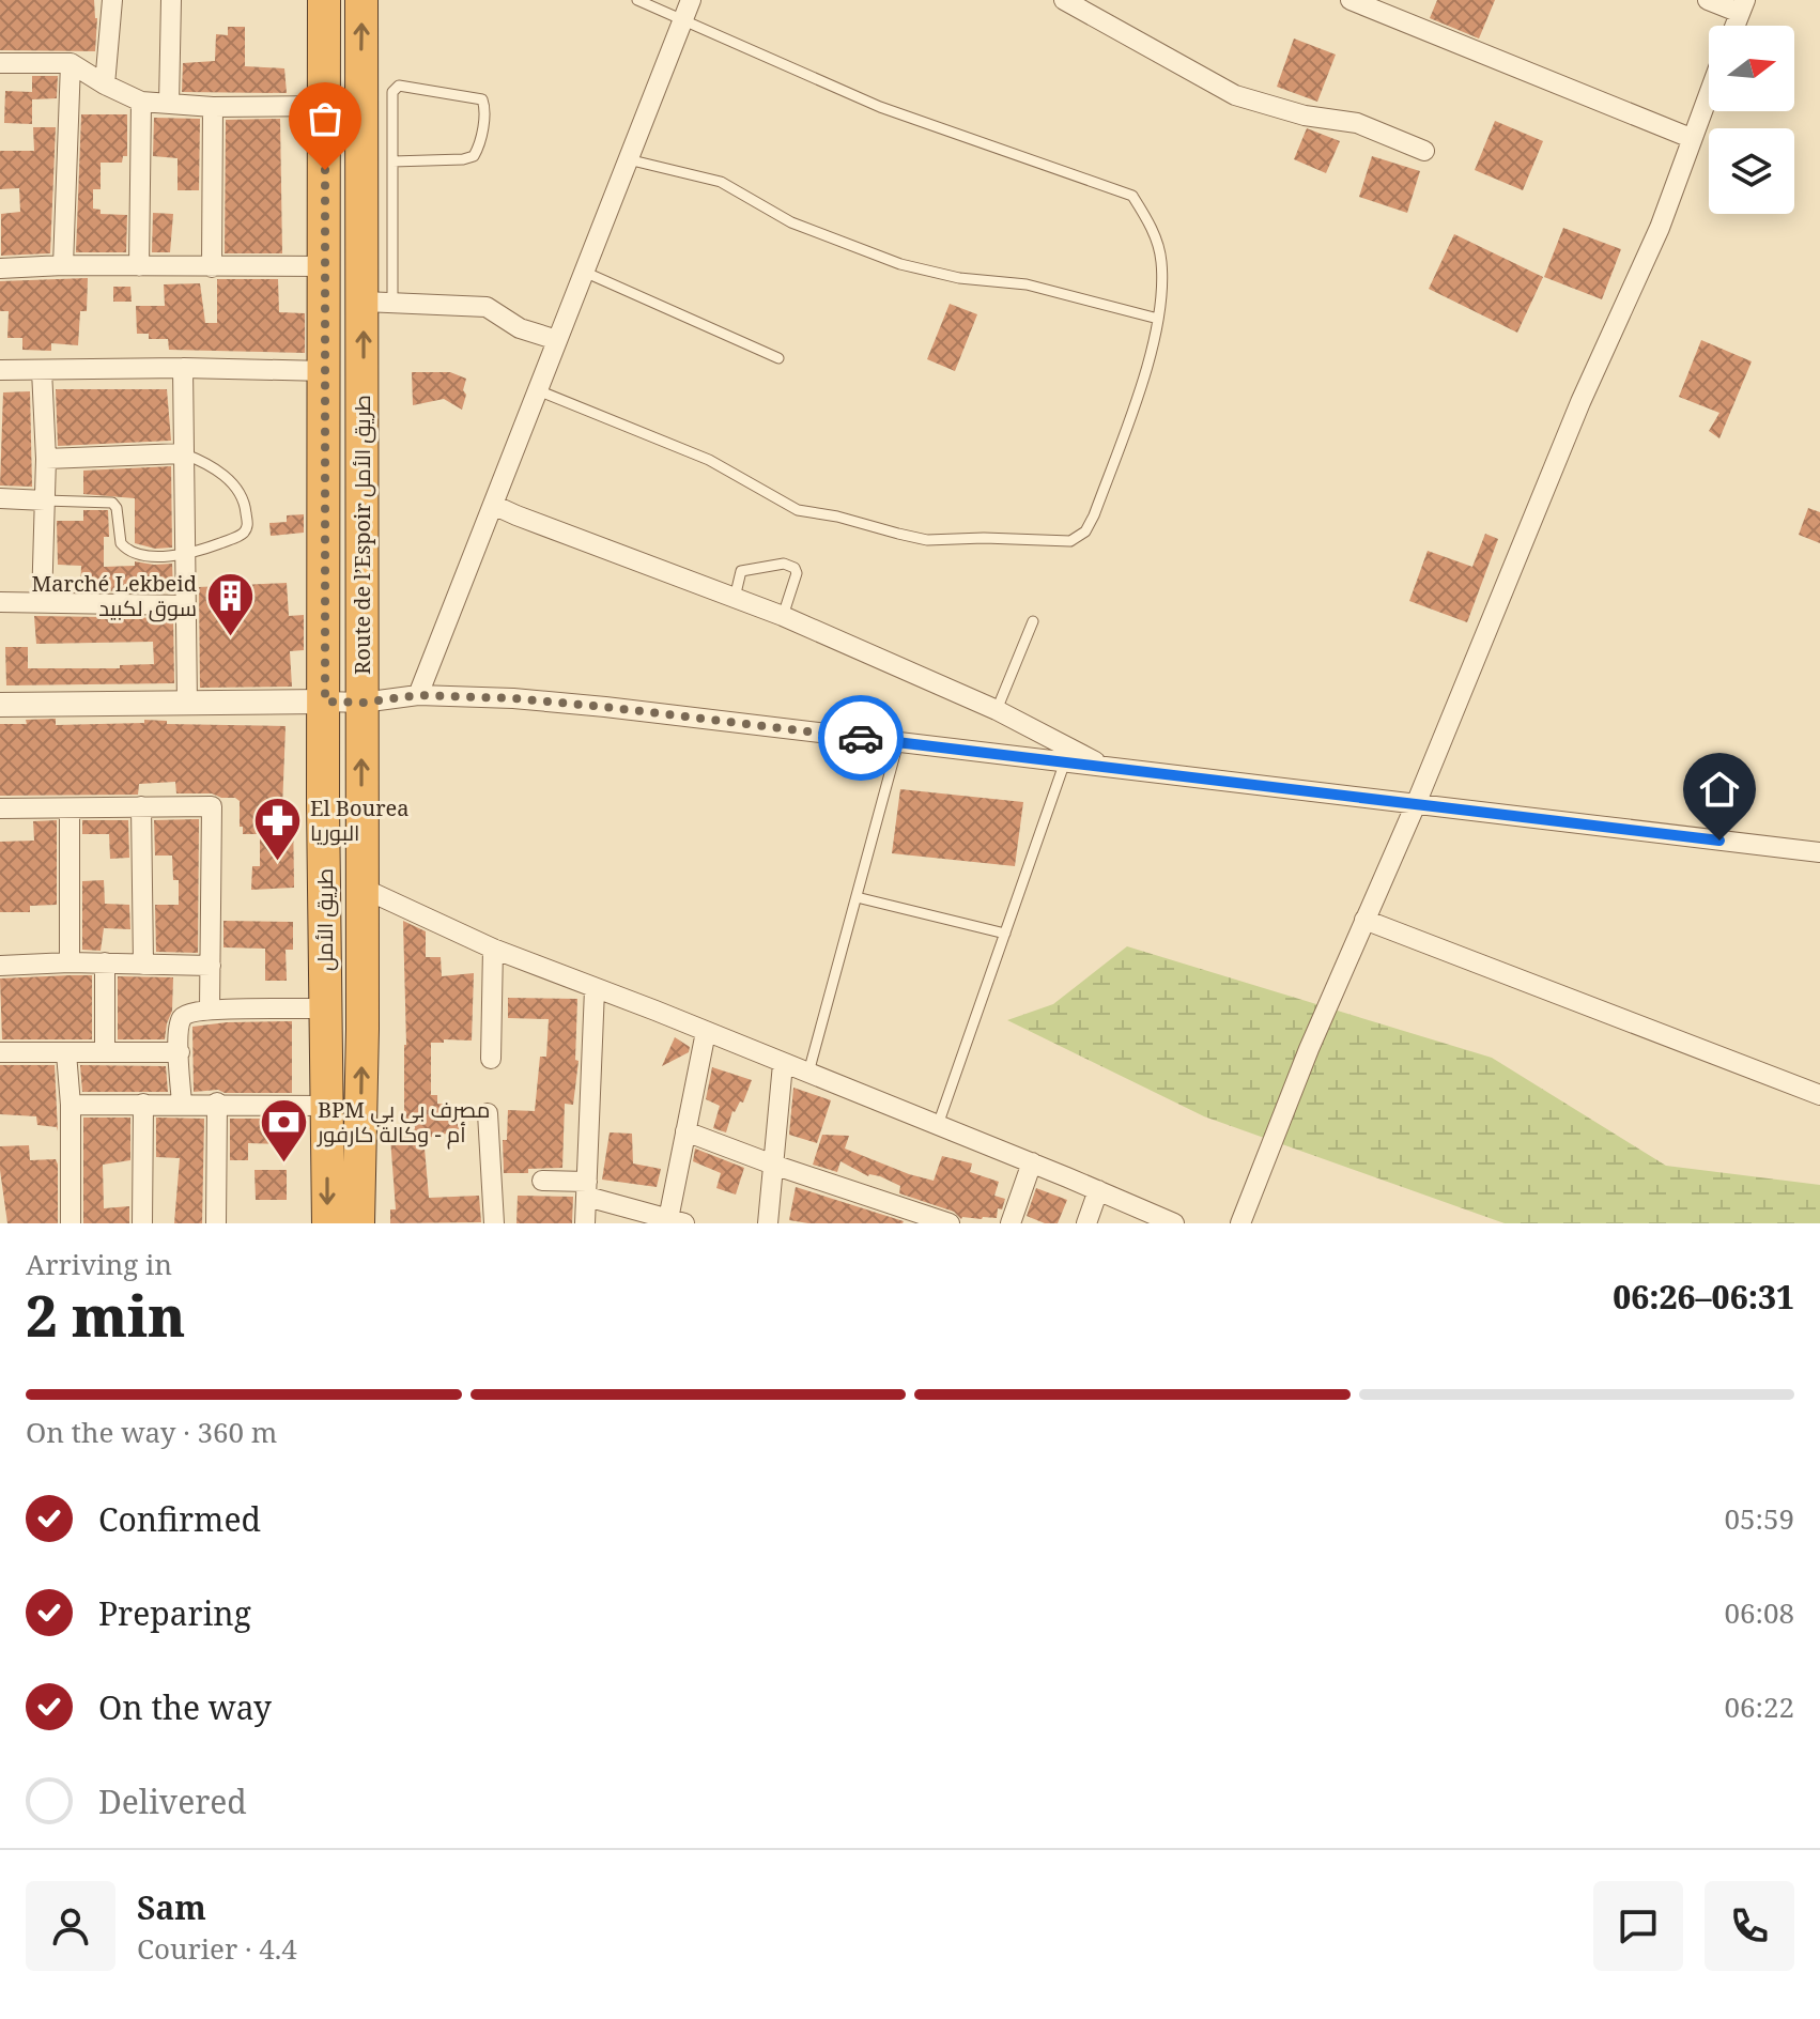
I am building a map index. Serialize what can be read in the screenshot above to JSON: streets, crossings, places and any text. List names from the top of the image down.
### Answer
{
  "streets": {
    "highway": ["Route de l’Espoir طريق الأمل", "طريق الأمل"]
  },
  "one_way": ["Route de l’Espoir طريق الأمل"],
  "places": {
    "building": ["Marché Lekbeid سوق لكبيد"],
    "pharmacy": ["El Bourea البوريا"],
    "bank": ["BPM مصرف بي بي أم - وكالة كارفور"]
  },
  "north": "right",
  "page": {
    "heading": ["2 min", "Arriving in", "06:26–06:31"],
    "panel": ["Sam", "Courier · 4.4"],
    "bar": "On the way · 360 m",
    "list": [
      ["Confirmed", "05:59"],
      ["Preparing", "06:08"],
      ["On the way", "06:22"],
      "Delivered"
    ]
  }
}
